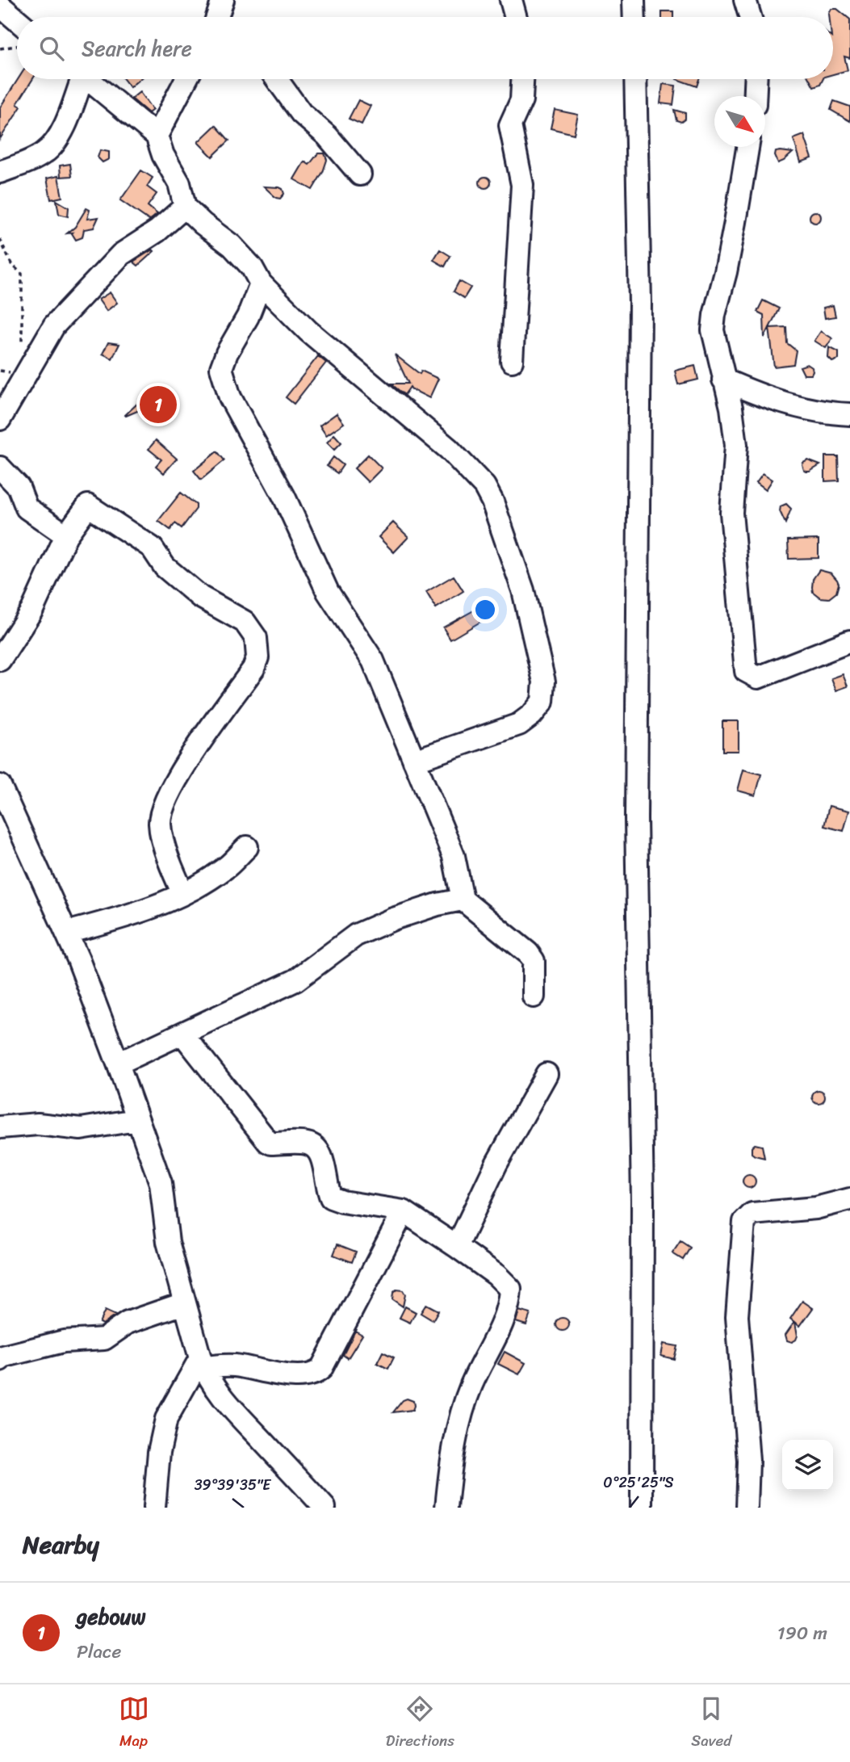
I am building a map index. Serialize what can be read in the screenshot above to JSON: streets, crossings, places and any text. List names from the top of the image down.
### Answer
{
  "north": "bottom right",
  "page": {
    "search": "Search here",
    "pins": "1",
    "heading": "Nearby",
    "list": [
      {
        "mark": "1",
        "name": "gebouw",
        "note": "Place",
        "value": "190 m"
      }
    ],
    "nav": ["Map", "Directions", "Saved"]
  },
  "coordinates": ["0°25'25\"S", "39°39'35\"E"]
}
